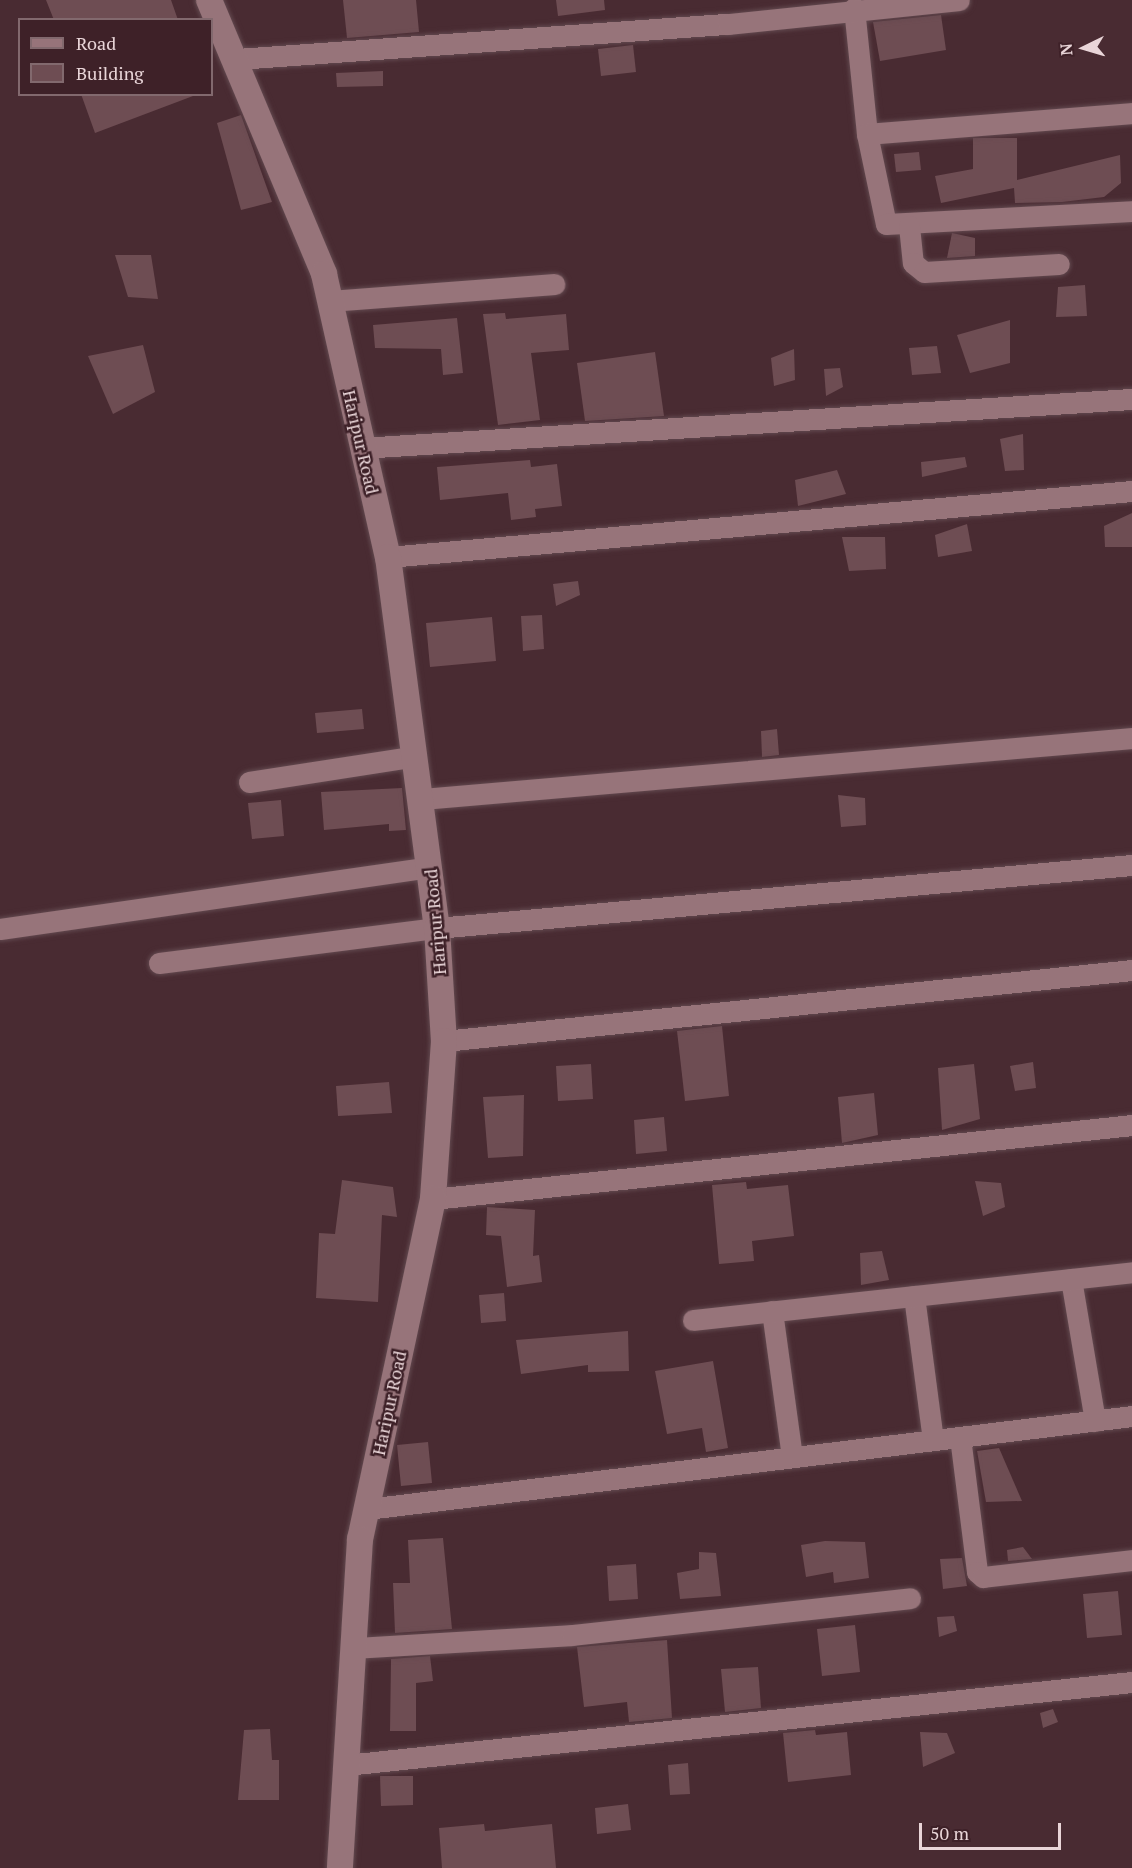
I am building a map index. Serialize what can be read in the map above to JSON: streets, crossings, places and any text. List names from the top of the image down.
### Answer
{
  "streets": {
    "street": ["Haripur Road"]
  },
  "legend": ["Road", "Building"],
  "scale_bar": "50 m",
  "north": "left"
}
